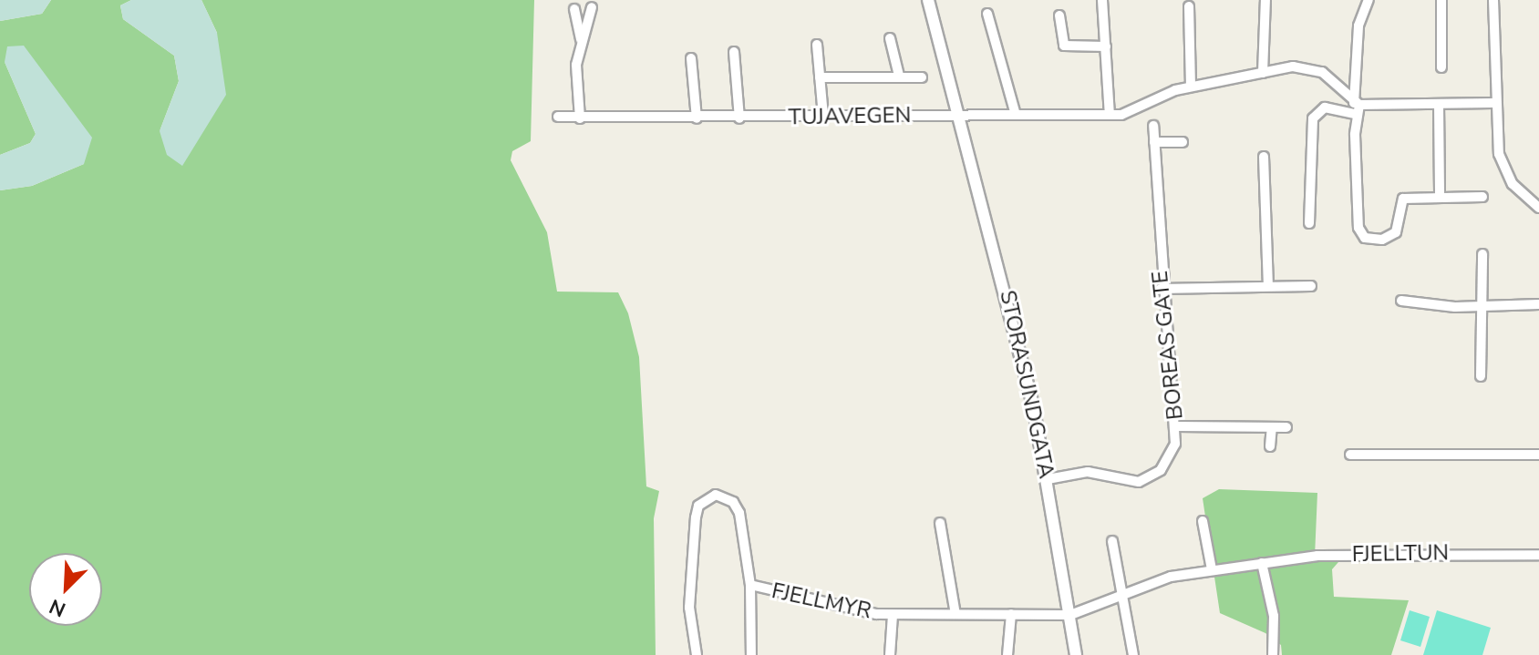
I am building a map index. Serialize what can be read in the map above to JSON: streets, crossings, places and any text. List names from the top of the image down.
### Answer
{
  "streets": {
    "street": [
      "TUJAVEGEN",
      "BOREAS GATE",
      "STORASUNDGATA",
      "FJELLTUN",
      "FJELLMYR"
    ]
  },
  "crossings": [
    ["TUJAVEGEN", "STORASUNDGATA"],
    ["BOREAS GATE", "STORASUNDGATA"],
    ["STORASUNDGATA", "FJELLTUN"],
    ["STORASUNDGATA", "FJELLMYR"],
    ["FJELLTUN", "FJELLMYR"]
  ],
  "north": "bottom left"
}
